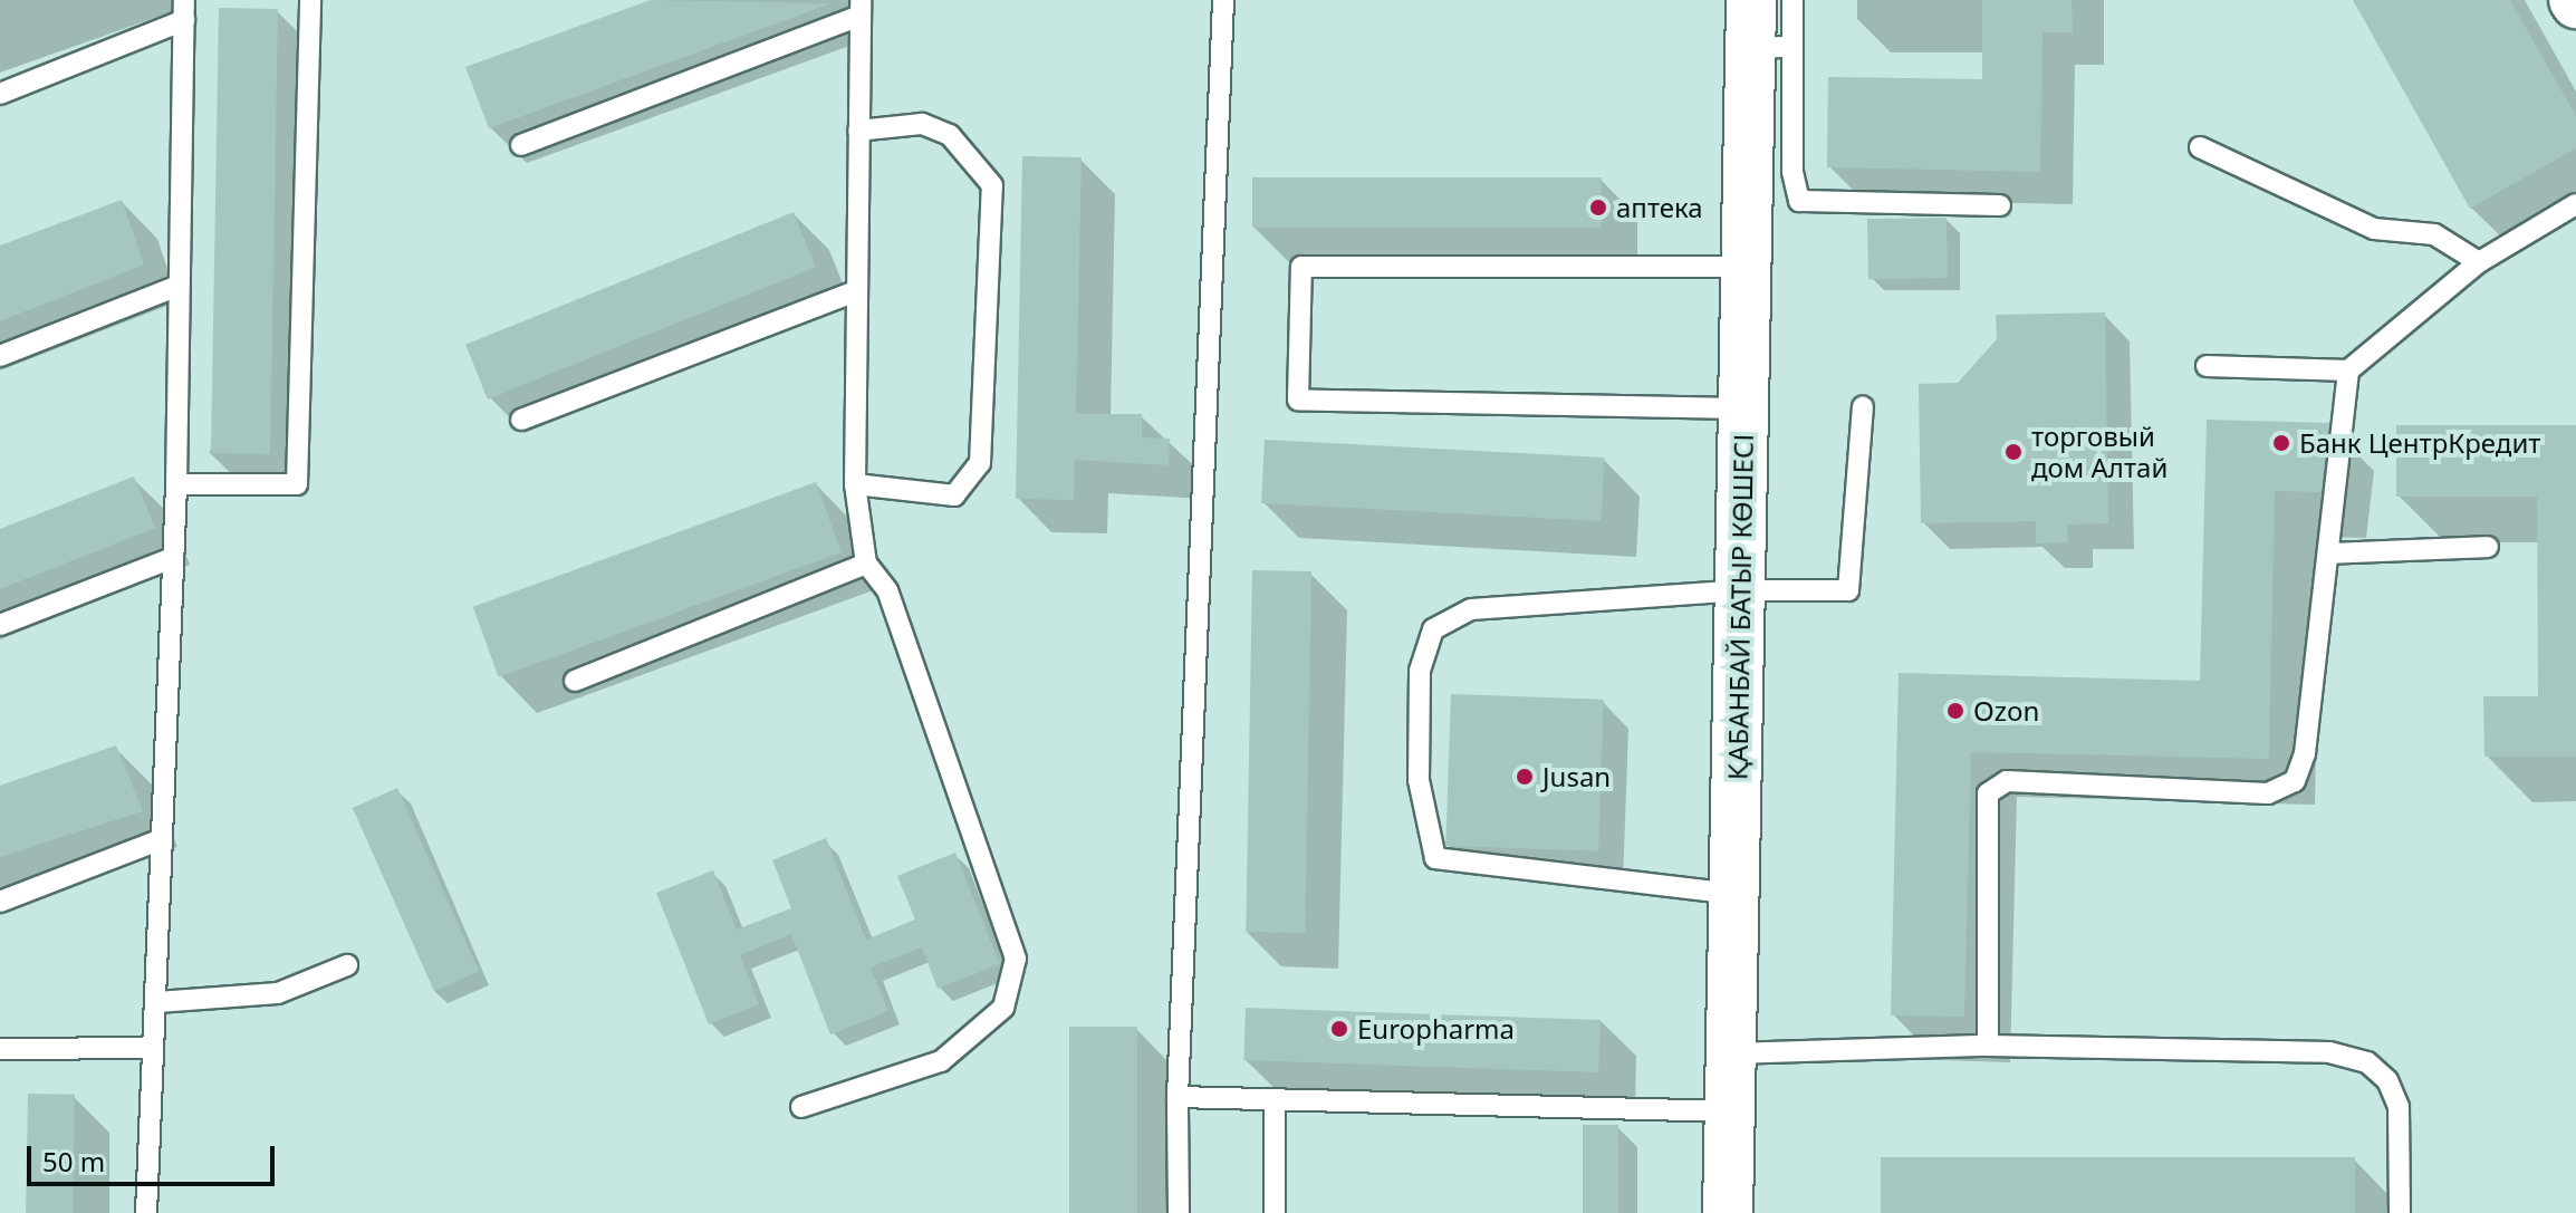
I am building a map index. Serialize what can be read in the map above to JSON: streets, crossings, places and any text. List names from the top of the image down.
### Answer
{
  "streets": {
    "main road": ["ҚАБАНБАЙ БАТЫР КӨШЕСІ"]
  },
  "places": [
    "аптека",
    "Банк ЦентрКредит",
    "торговый дом Алтай",
    "Ozon",
    "Jusan",
    "Europharma"
  ],
  "scale_bar": "50 m"
}
